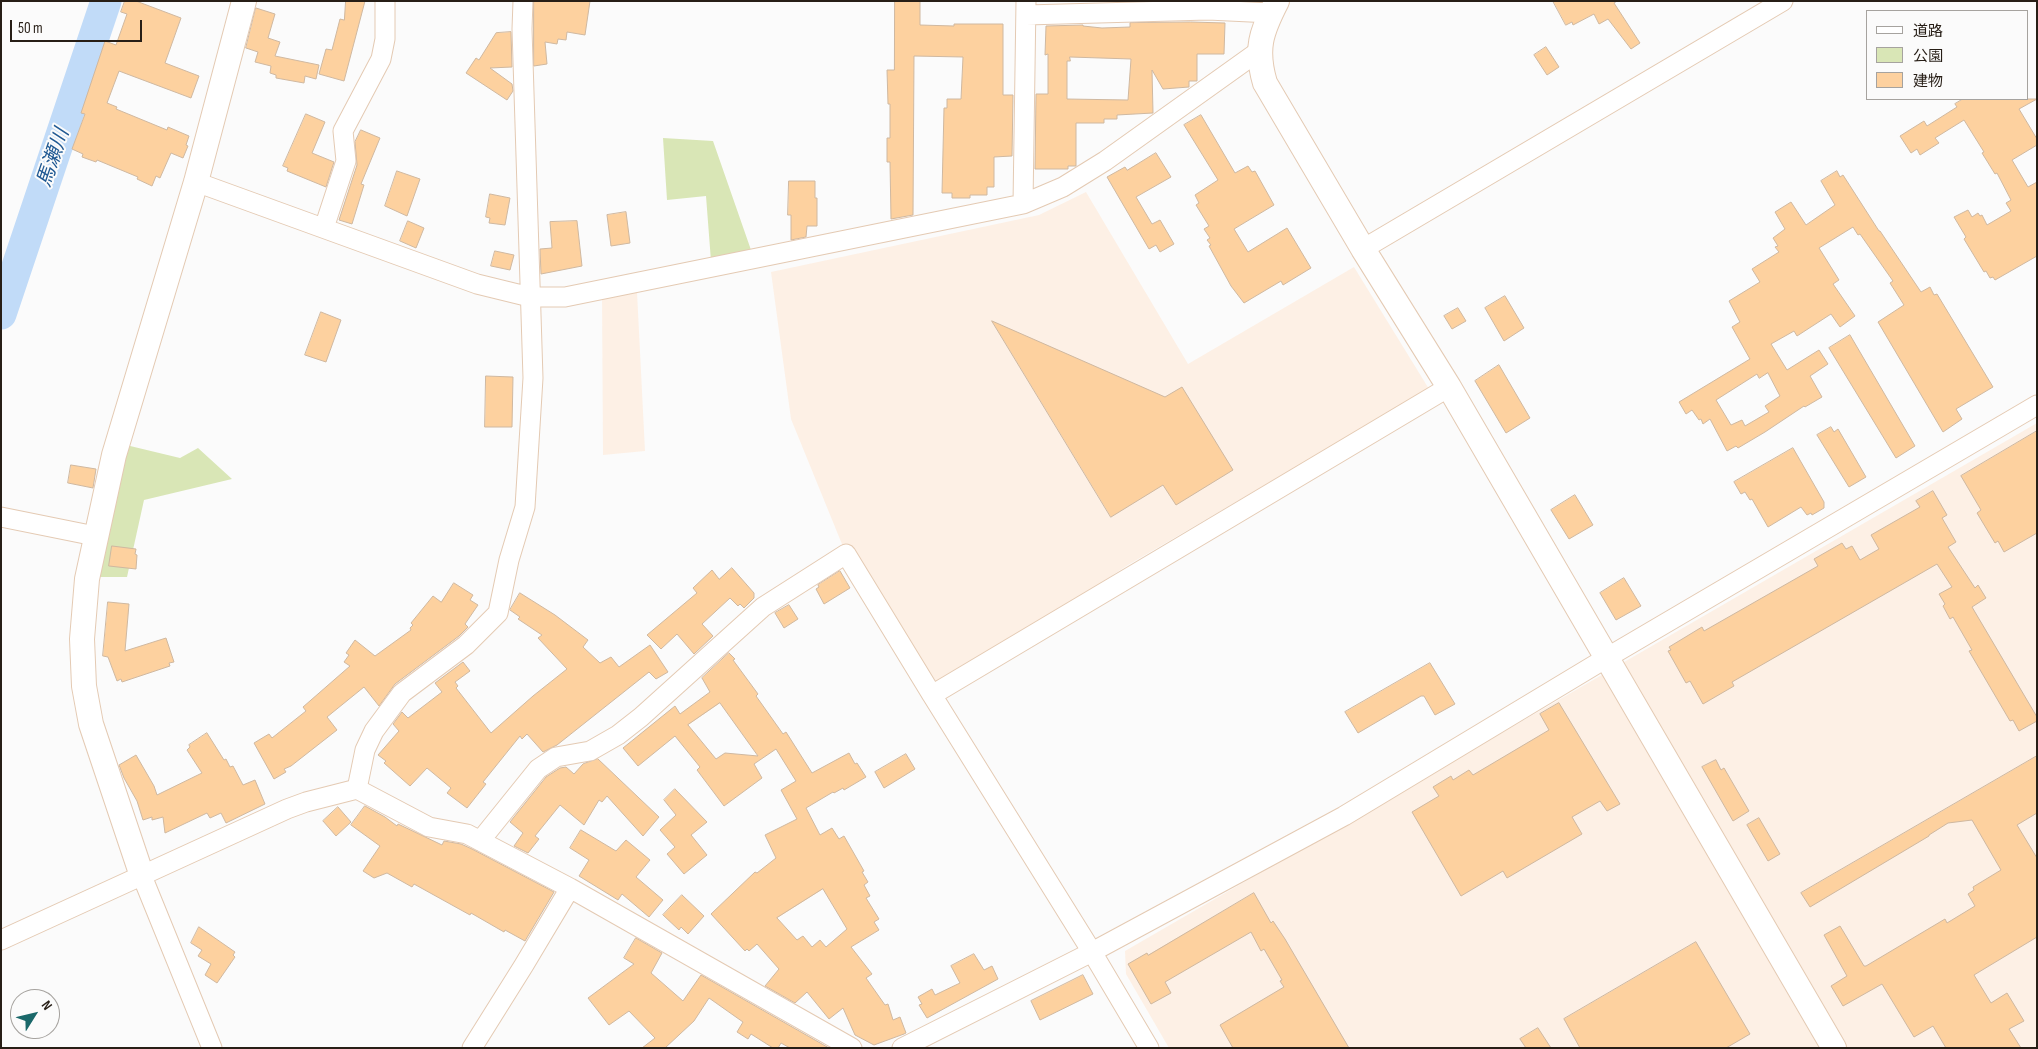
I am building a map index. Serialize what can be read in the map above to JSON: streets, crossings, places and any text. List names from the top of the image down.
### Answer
{
  "water": ["馬瀬川"],
  "legend": ["道路", "公園", "建物"],
  "scale_bar": "50 m",
  "north": "top right"
}
